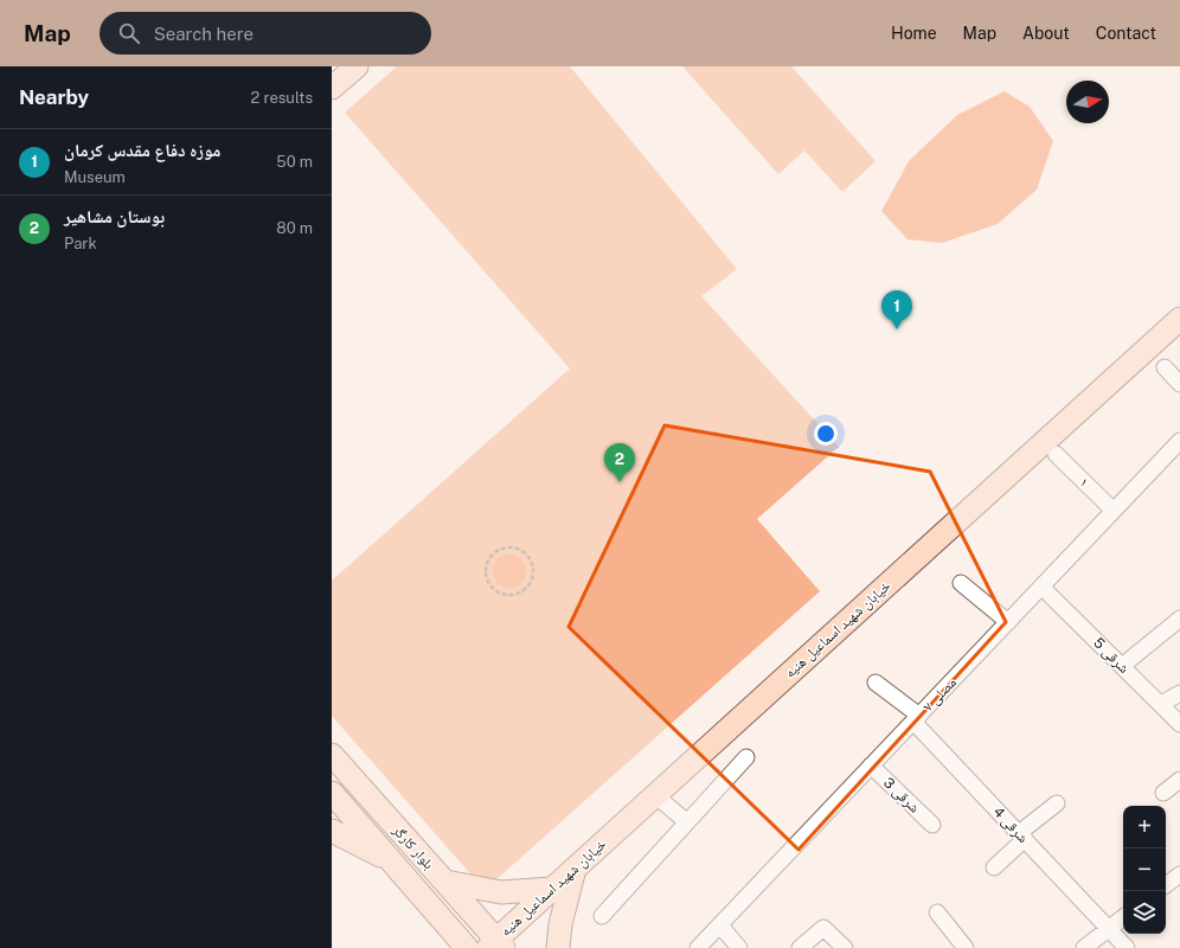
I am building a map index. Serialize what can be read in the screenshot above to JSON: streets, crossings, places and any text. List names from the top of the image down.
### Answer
{
  "streets": {
    "main road": ["خیابان شهید اسماعیل هنیه", "بلوار کارگر"],
    "street": [
      "۱",
      "شرقی 5",
      "مصلی ۷",
      "شرقی 3",
      "شرقی 4"
    ]
  },
  "crossings": [
    ["۱", "مصلی ۷"],
    ["خیابان شهید اسماعیل هنیه", "بلوار کارگر"],
    ["شرقی 5", "مصلی ۷"],
    ["مصلی ۷", "شرقی 3"],
    ["مصلی ۷", "شرقی 4"]
  ],
  "north": "right",
  "page": {
    "header": "Map",
    "search": "Search here",
    "nav": [
      "Home",
      "Map",
      "About",
      "Contact"
    ],
    "heading": ["Nearby", "2 results"],
    "list": [
      {
        "mark": "1",
        "name": "موزه دفاع مقدس کرمان",
        "note": "Museum",
        "value": "50 m"
      },
      {
        "mark": "2",
        "name": "بوستان مشاهیر",
        "note": "Park",
        "value": "80 m"
      }
    ],
    "pins": ["1", "2"],
    "map_buttons": ["+", "−"]
  }
}
